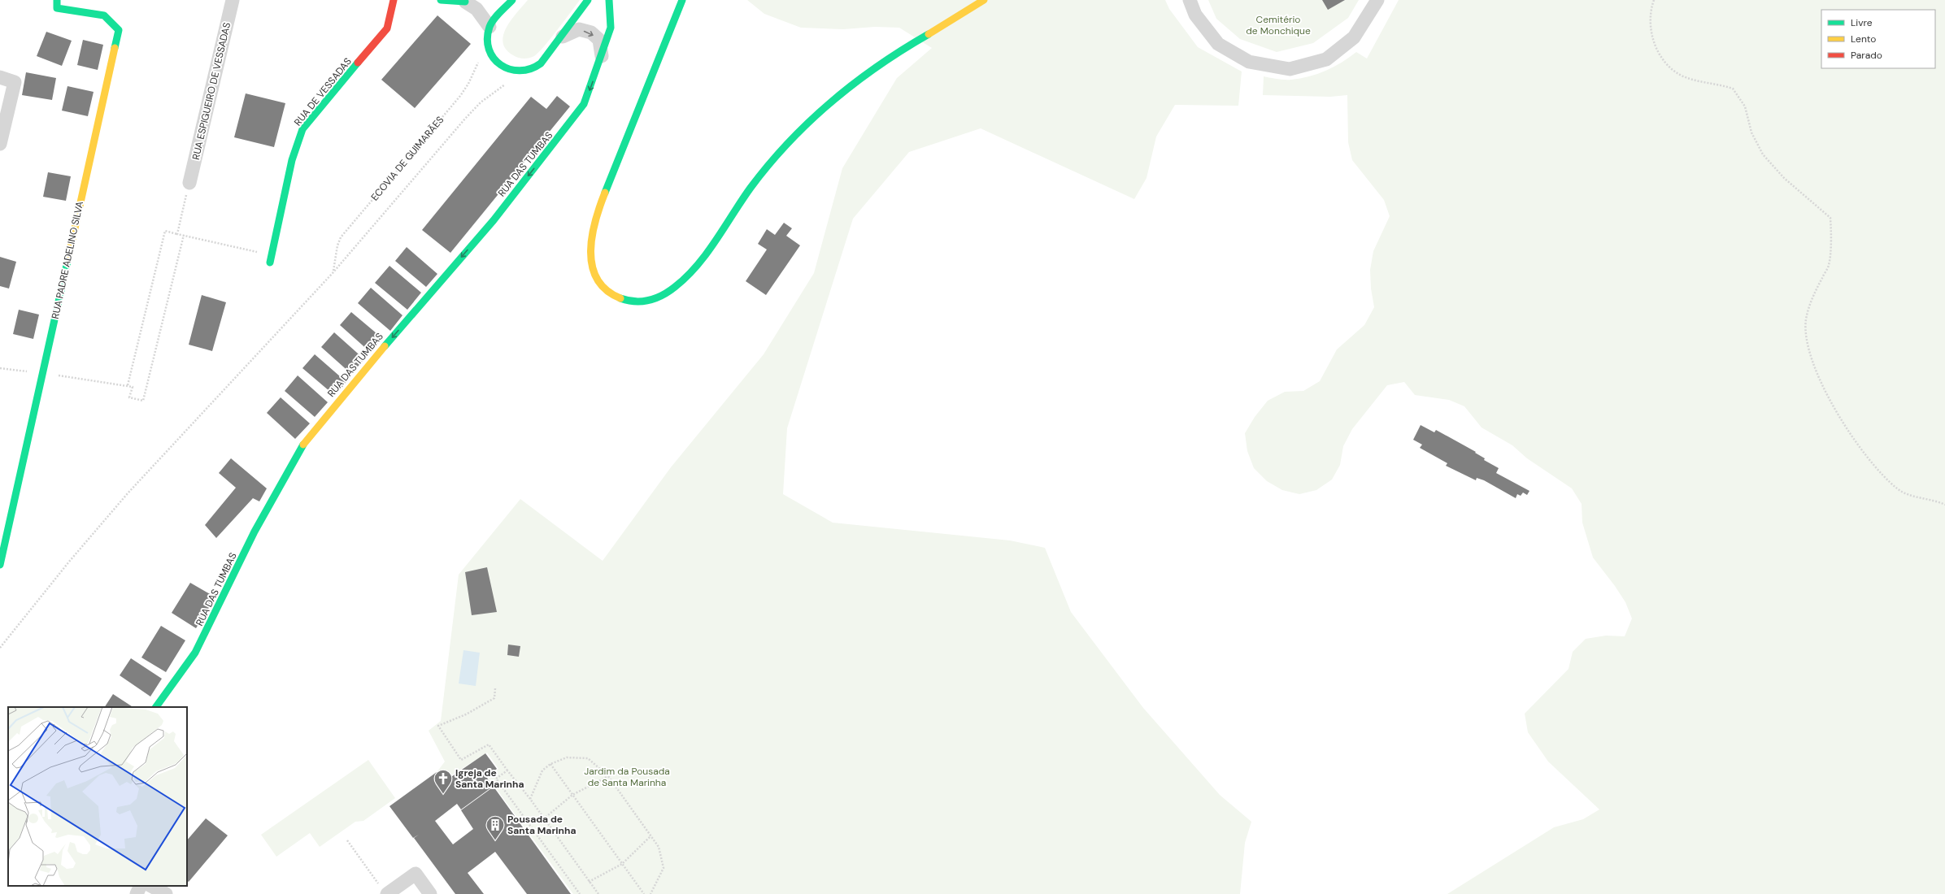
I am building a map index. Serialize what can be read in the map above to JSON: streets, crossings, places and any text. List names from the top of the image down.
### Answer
{
  "streets": {
    "street": [
      "RUA ESPIGUEIRO DE VESSADAS",
      "RUA DE VESSADAS",
      "RUA DAS TUMBAS",
      "RUA PADRE ADELINO SILVA"
    ],
    "path": ["ECOVIA DE GUIMARÃES"]
  },
  "one_way": ["RUA DAS TUMBAS"],
  "parks": ["Cemitério de Monchique", "Jardim da Pousada de Santa Marinha"],
  "places": {
    "church": ["Igreja de Santa Marinha"],
    "building": ["Pousada de Santa Marinha"]
  },
  "legend": ["Livre", "Lento", "Parado"]
}
